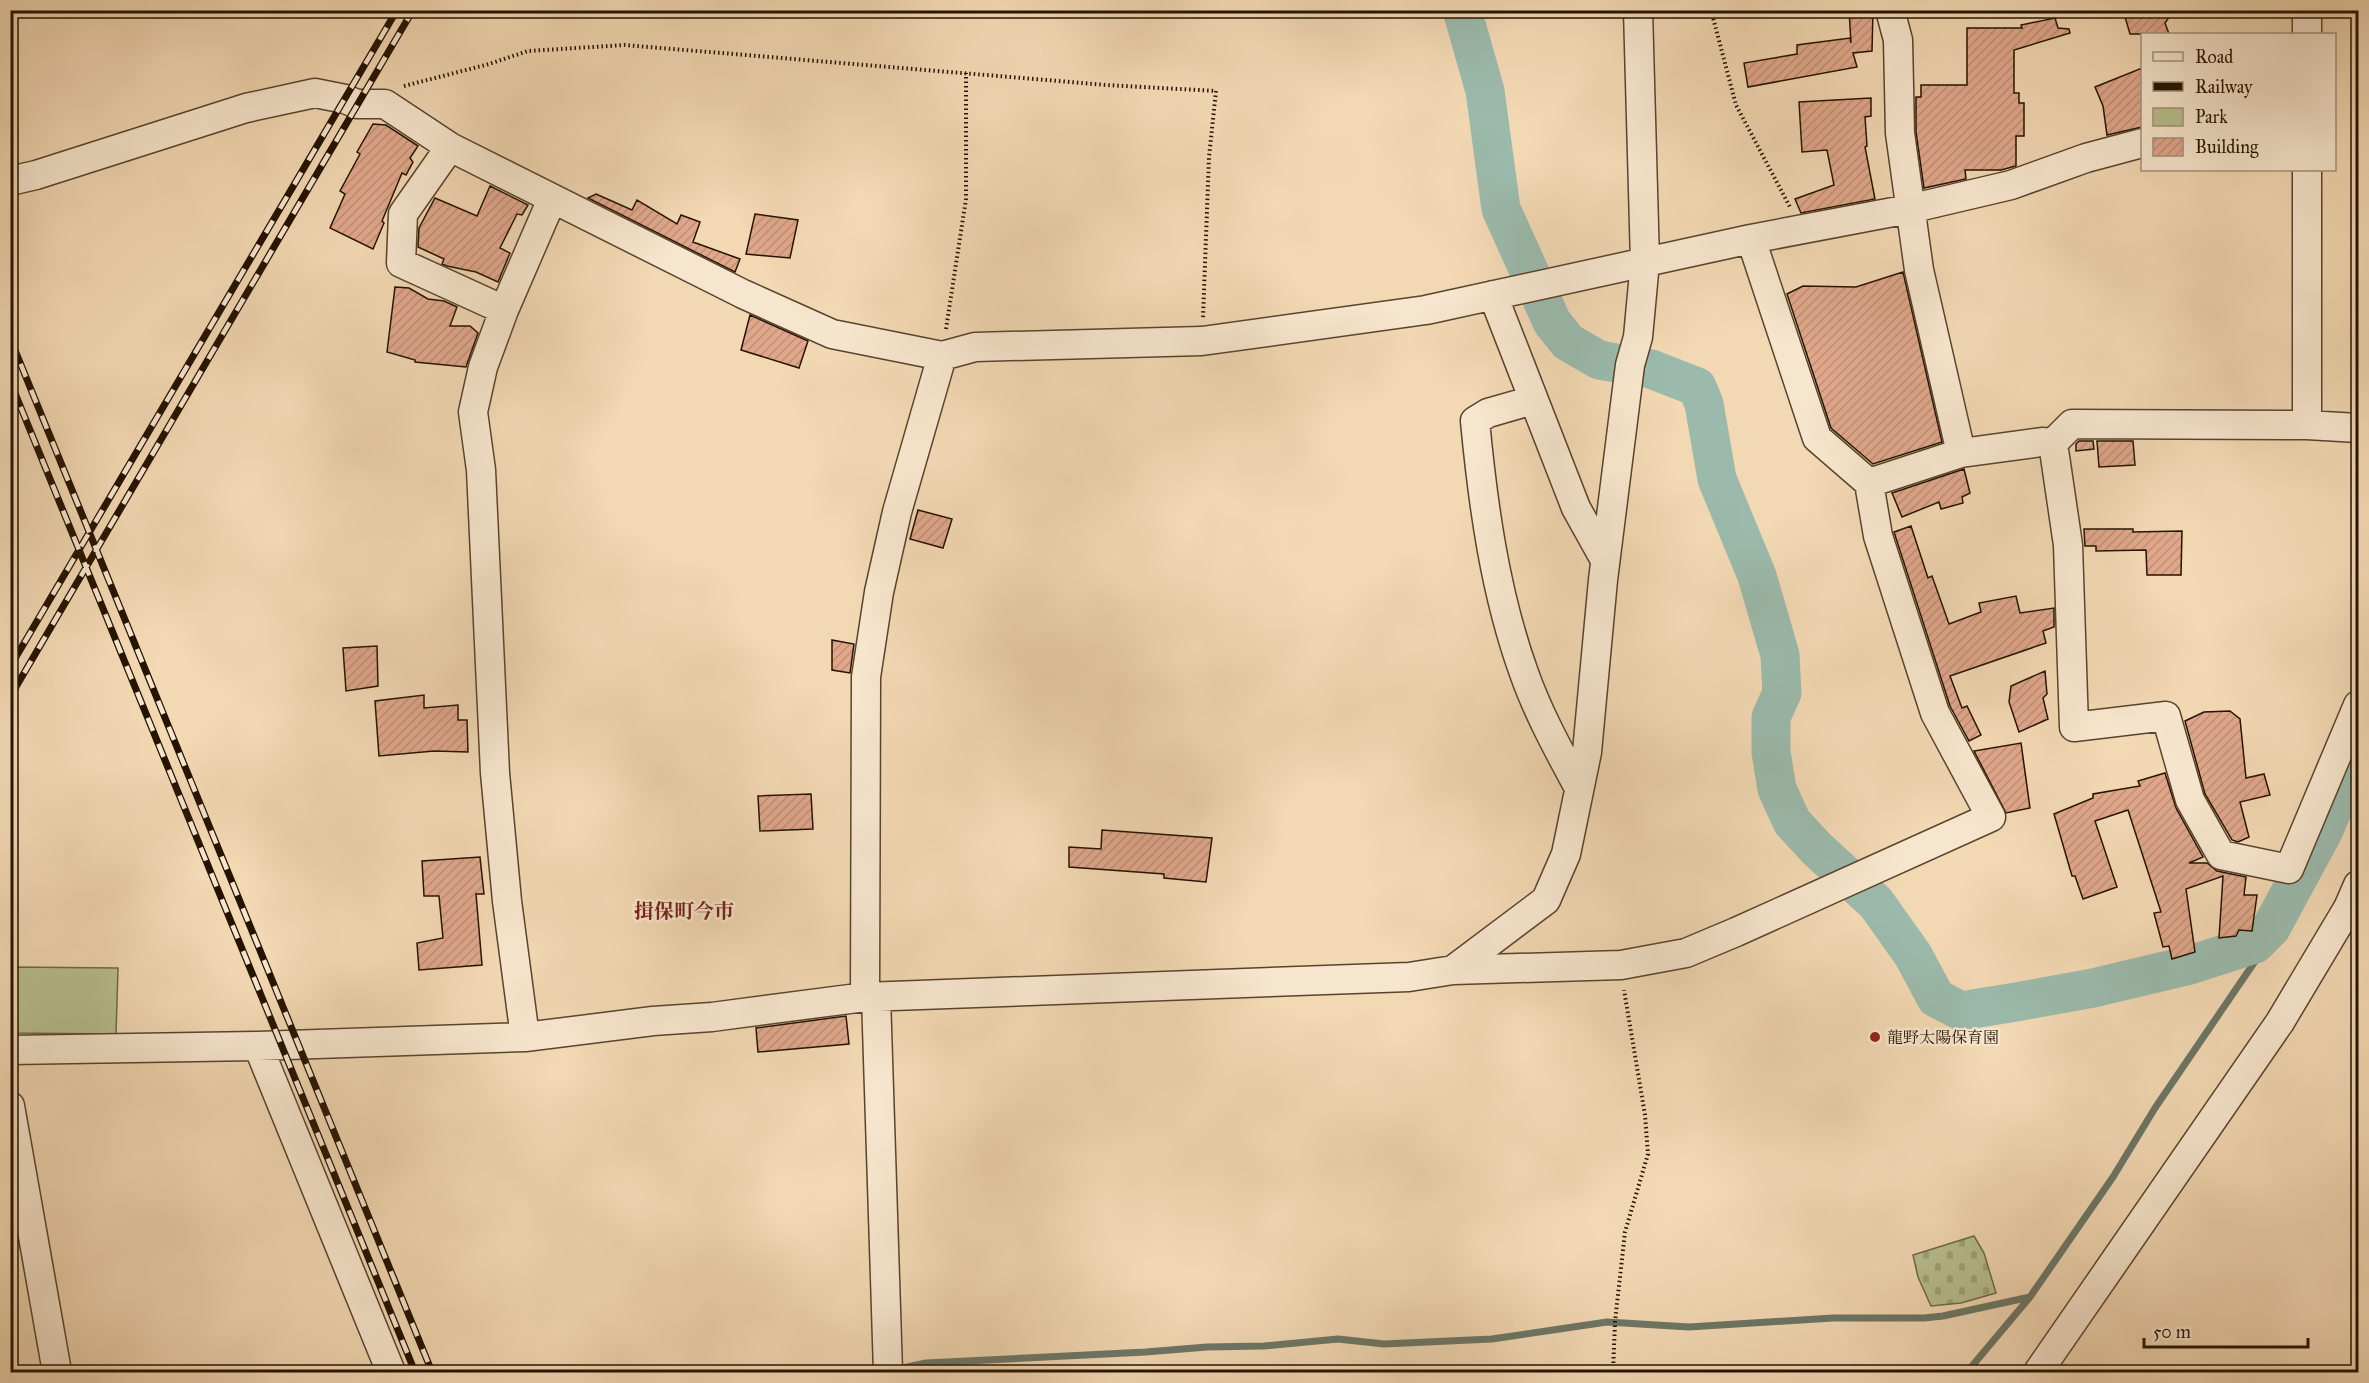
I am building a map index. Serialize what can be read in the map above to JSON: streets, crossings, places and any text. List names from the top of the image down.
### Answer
{
  "districts": ["揖保町今市"],
  "places": ["龍野太陽保育園"],
  "legend": [
    "Road",
    "Railway",
    "Park",
    "Building"
  ],
  "scale_bar": "50 m"
}
